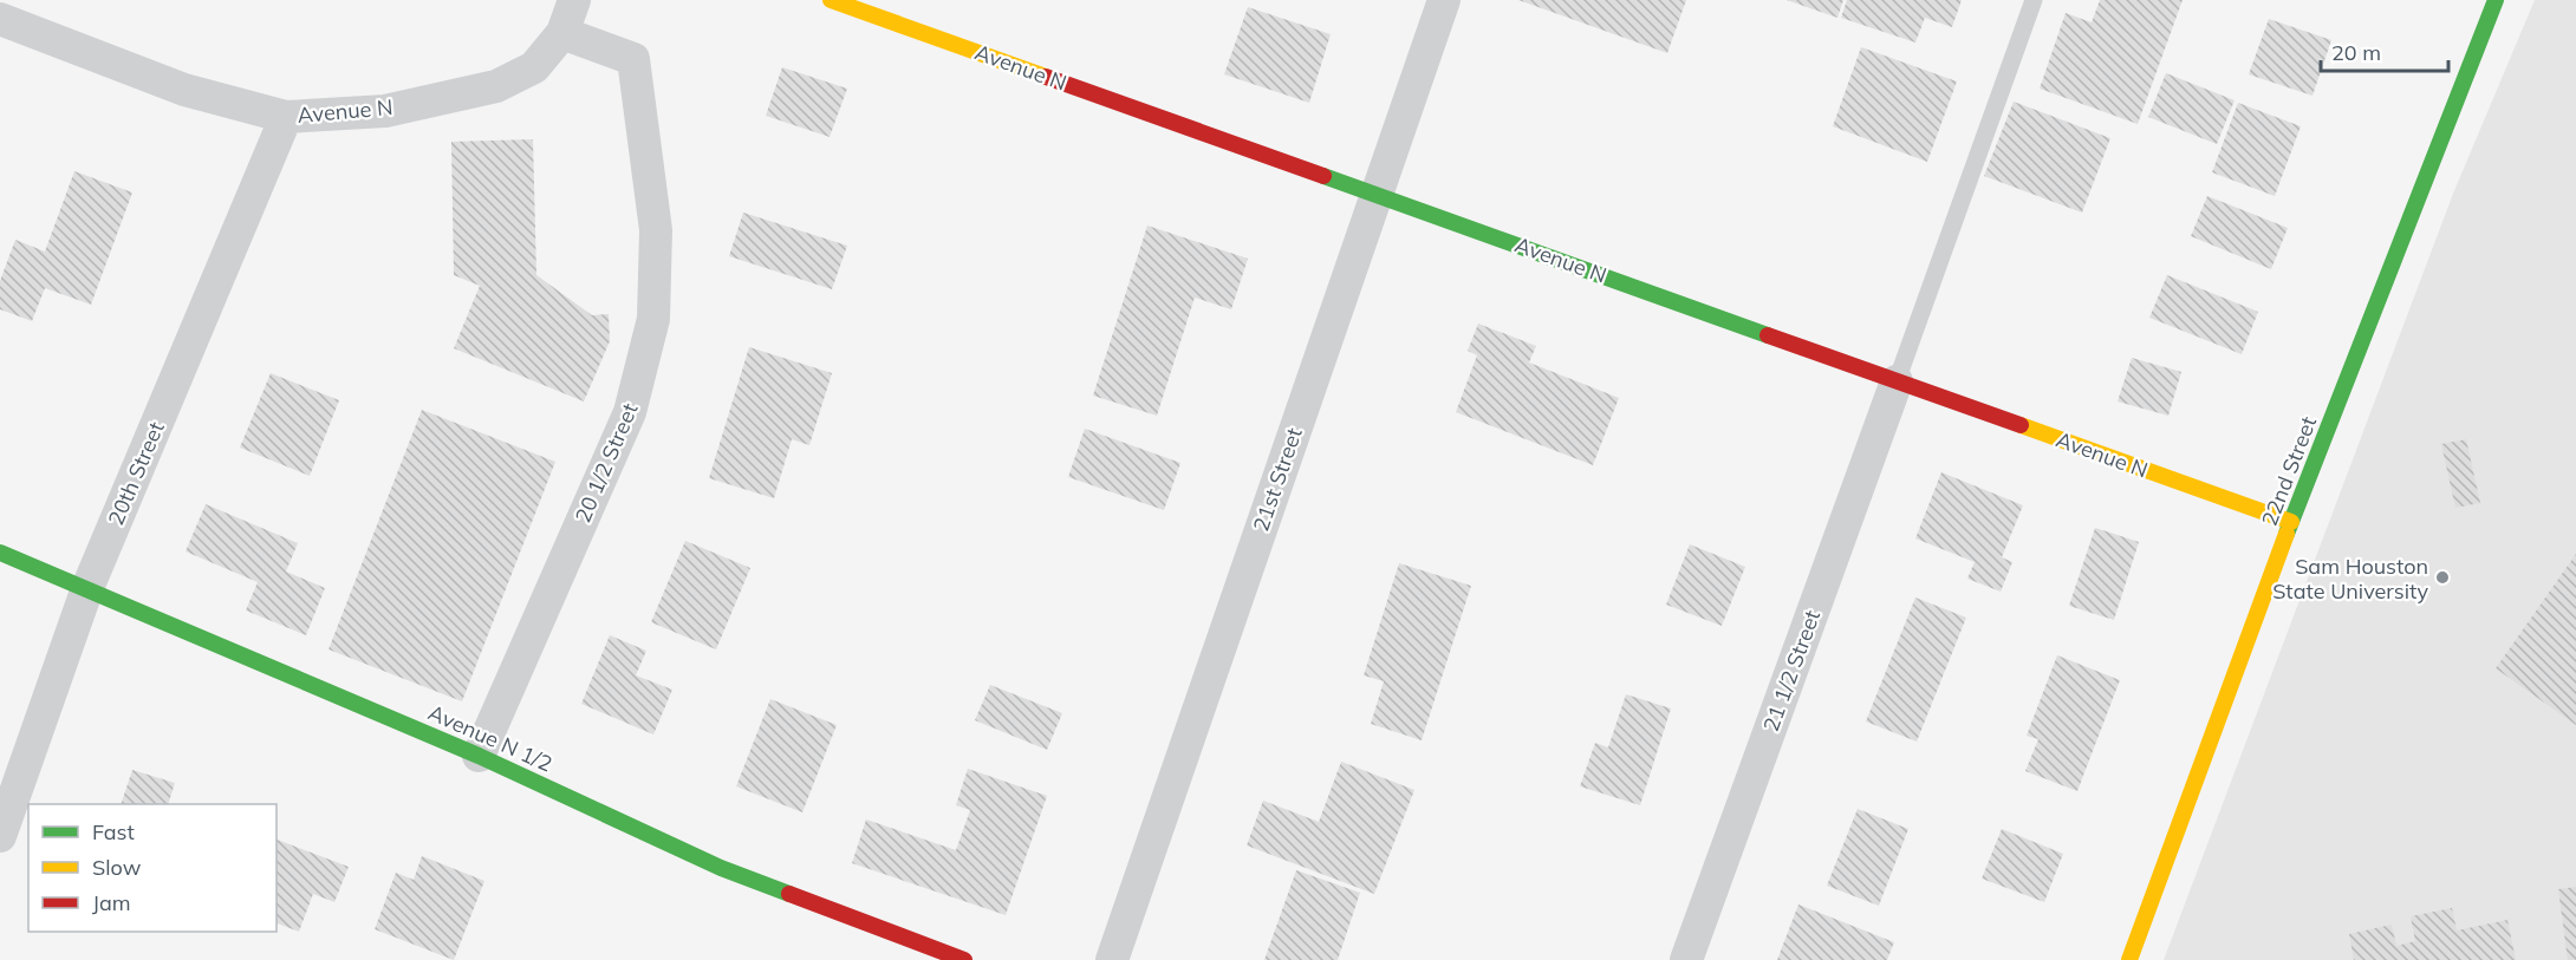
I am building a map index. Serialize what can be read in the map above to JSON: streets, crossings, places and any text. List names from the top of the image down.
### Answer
{
  "streets": {
    "street": [
      "Avenue N",
      "20 1/2 Street",
      "22nd Street",
      "20th Street",
      "21st Street",
      "21 1/2 Street",
      "Avenue N 1/2"
    ]
  },
  "crossings": [
    ["Avenue N", "20 1/2 Street"],
    ["Avenue N", "22nd Street"],
    ["Avenue N", "20th Street"],
    ["Avenue N", "21st Street"],
    ["Avenue N", "21 1/2 Street"],
    ["20 1/2 Street", "Avenue N 1/2"],
    ["20th Street", "Avenue N 1/2"]
  ],
  "places": ["Sam Houston State University"],
  "legend": ["Fast", "Slow", "Jam"],
  "scale_bar": "20 m"
}
